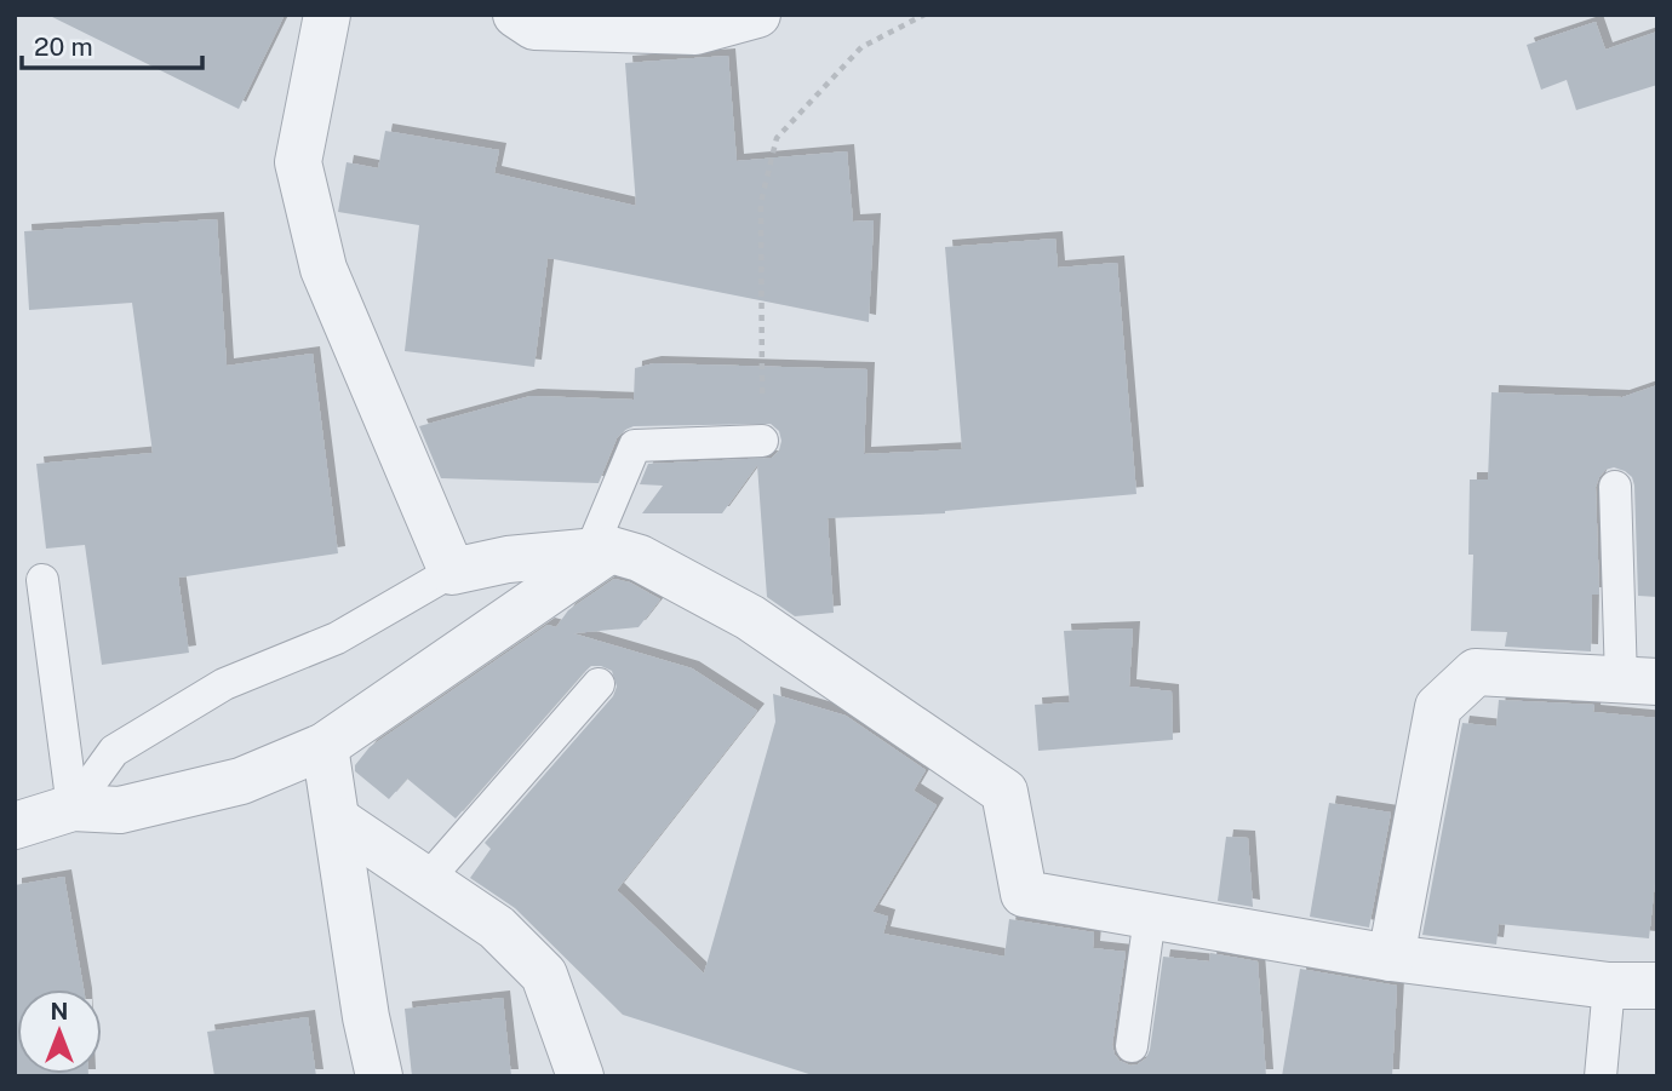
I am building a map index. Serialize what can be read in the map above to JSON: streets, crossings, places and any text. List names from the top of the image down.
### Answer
{
  "scale_bar": "20 m",
  "north": "top"
}
